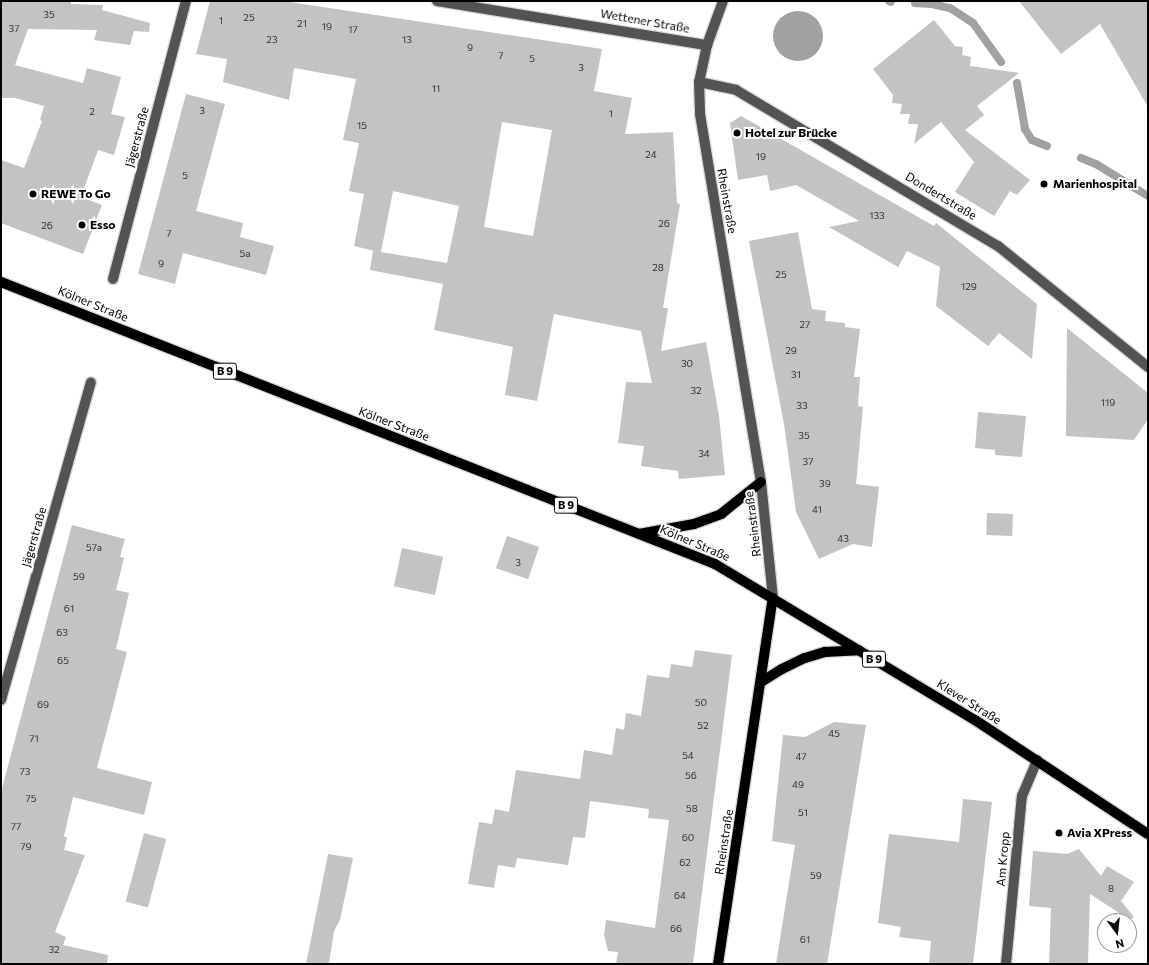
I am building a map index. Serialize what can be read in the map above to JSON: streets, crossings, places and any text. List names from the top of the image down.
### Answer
{
  "streets": {
    "main road": [
      "Rheinstraße",
      "Kölner Straße",
      "B 9",
      "Klever Straße"
    ],
    "street": [
      "Wettener Straße",
      "Jägerstraße",
      "Dondertstraße",
      "Am Kropp"
    ]
  },
  "crossings": [
    ["Wettener Straße", "Rheinstraße"],
    ["Dondertstraße", "Rheinstraße"],
    ["Rheinstraße", "Kölner Straße"],
    ["Rheinstraße", "Klever Straße"],
    ["Kölner Straße", "Klever Straße"],
    ["Klever Straße", "Am Kropp"]
  ],
  "places": [
    "Hotel zur Brücke",
    "Marienhospital",
    "REWE To Go",
    "Esso",
    "Avia XPress"
  ],
  "house_numbers": [
    "35",
    "25",
    "1",
    "21",
    "19",
    "37",
    "17",
    "23",
    "13",
    "9",
    "7",
    "5",
    "3",
    "11",
    "3",
    "2",
    "1",
    "15",
    "24",
    "19",
    "5",
    "133",
    "26",
    "26",
    "7",
    "5a",
    "9",
    "28",
    "25",
    "129",
    "27",
    "29",
    "30",
    "31",
    "32",
    "119",
    "33",
    "35",
    "34",
    "37",
    "39",
    "41",
    "43",
    "57a",
    "3",
    "59",
    "61",
    "63",
    "65",
    "50",
    "69",
    "52",
    "45",
    "71",
    "54",
    "47",
    "73",
    "56",
    "49",
    "75",
    "58",
    "51",
    "77",
    "60",
    "79",
    "62",
    "59",
    "8",
    "64",
    "66",
    "61",
    "32"
  ],
  "north": "bottom"
}
